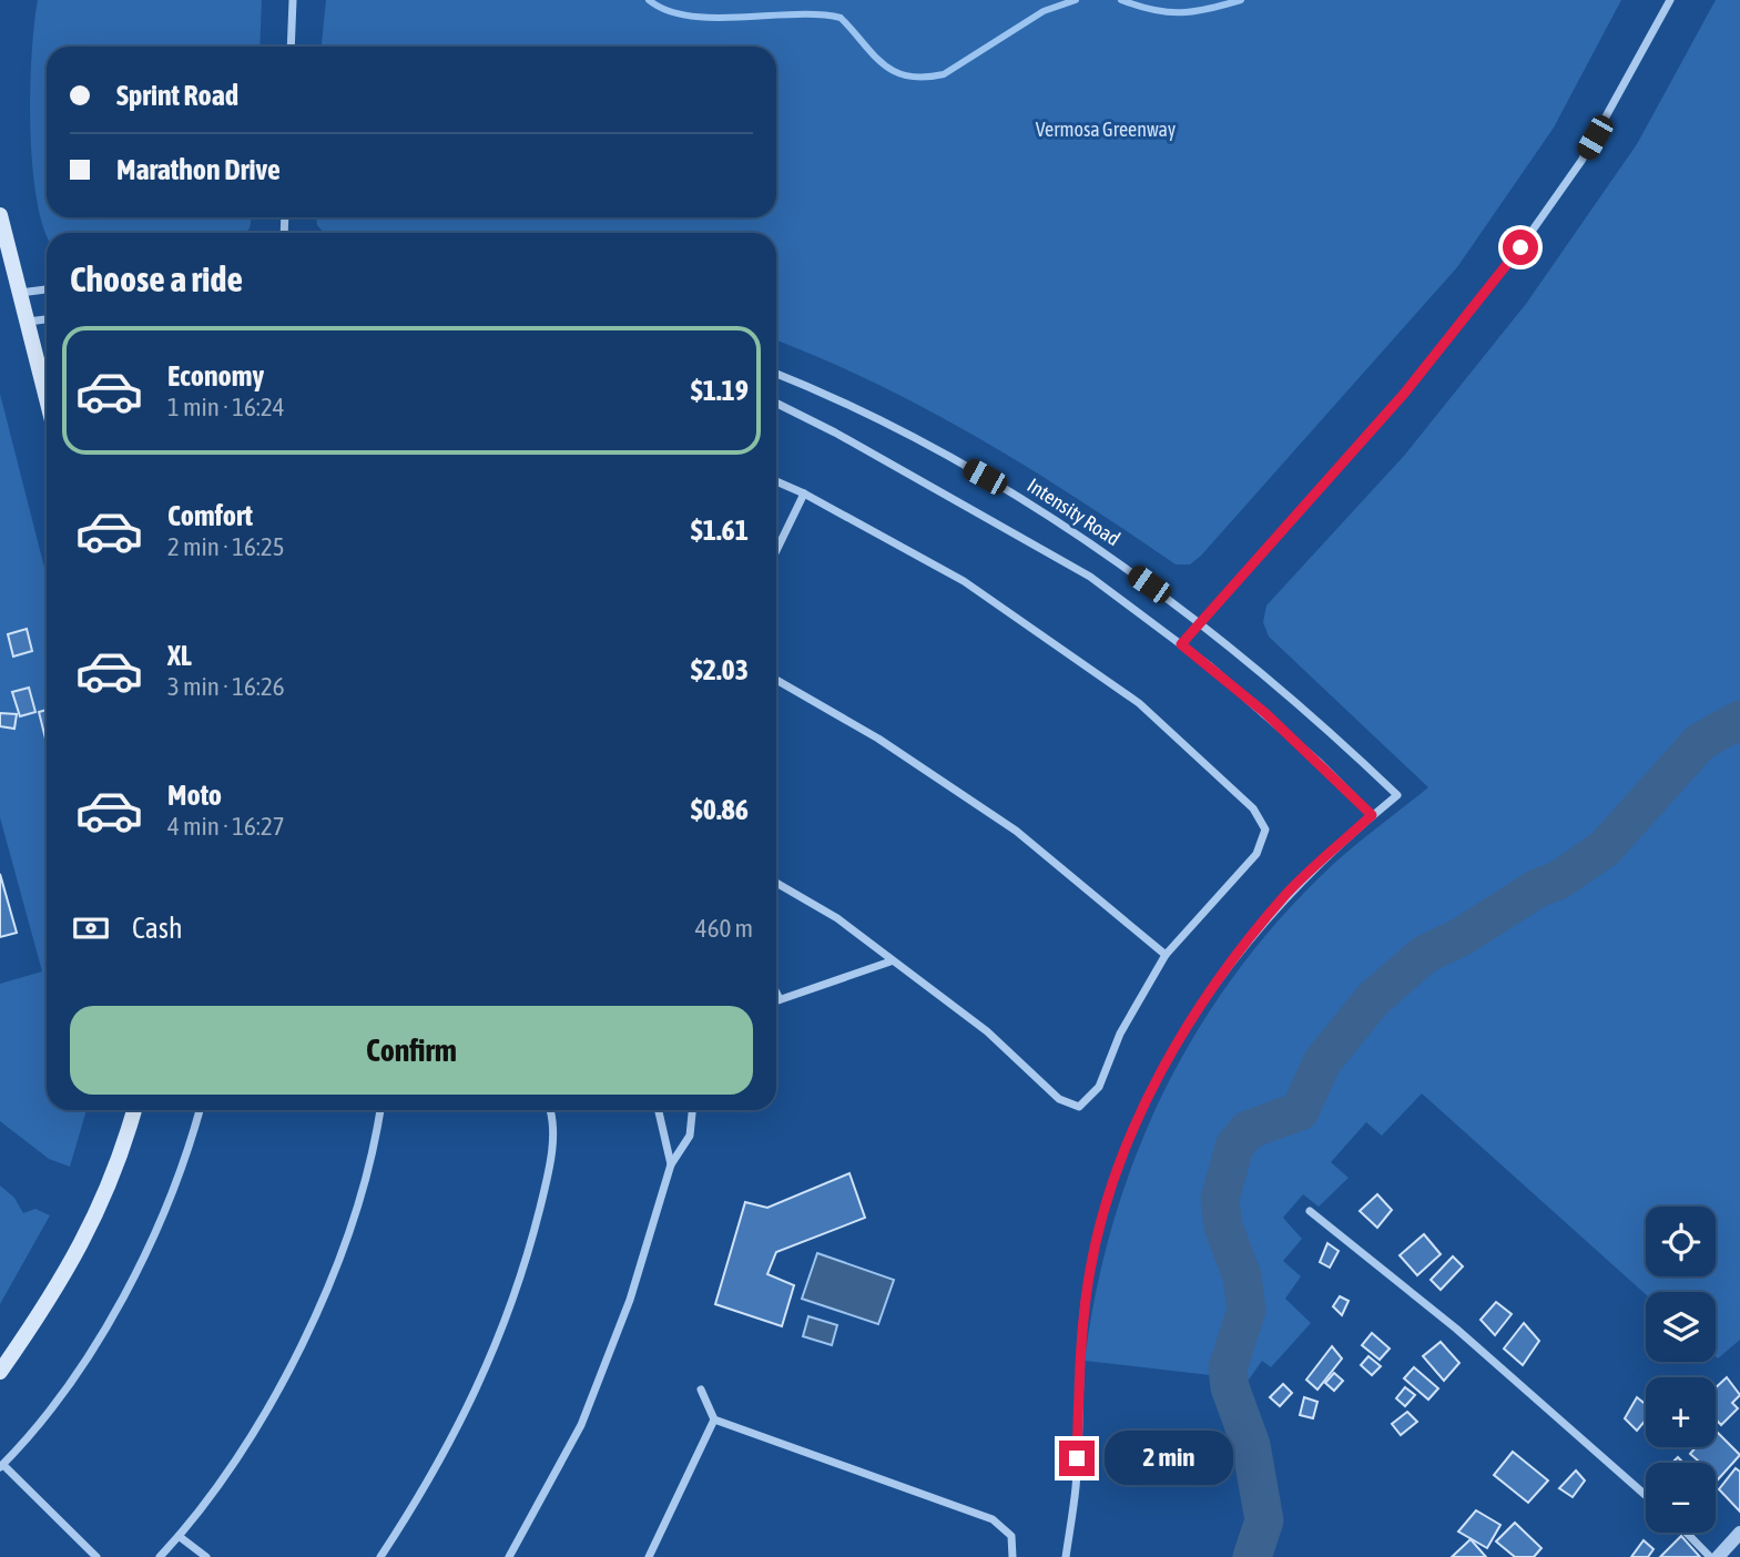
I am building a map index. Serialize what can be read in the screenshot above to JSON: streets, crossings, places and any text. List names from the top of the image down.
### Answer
{
  "streets": {
    "street": ["Intensity Road"]
  },
  "parks": ["Vermosa Greenway"],
  "page": {
    "banner": ["Sprint Road", "Marathon Drive"],
    "heading": "Choose a ride",
    "list": [
      {
        "name": "Economy",
        "note": "1 min · 16:24",
        "value": "$1.19"
      },
      {
        "name": "Comfort",
        "note": "2 min · 16:25",
        "value": "$1.61"
      },
      {
        "name": "XL",
        "note": "3 min · 16:26",
        "value": "$2.03"
      },
      {
        "name": "Moto",
        "note": "4 min · 16:27",
        "value": "$0.86"
      }
    ],
    "pay": ["Cash", "460 m"],
    "buttons": "Confirm",
    "map_buttons": ["+", "−"],
    "bubble": "2 min"
  }
}
